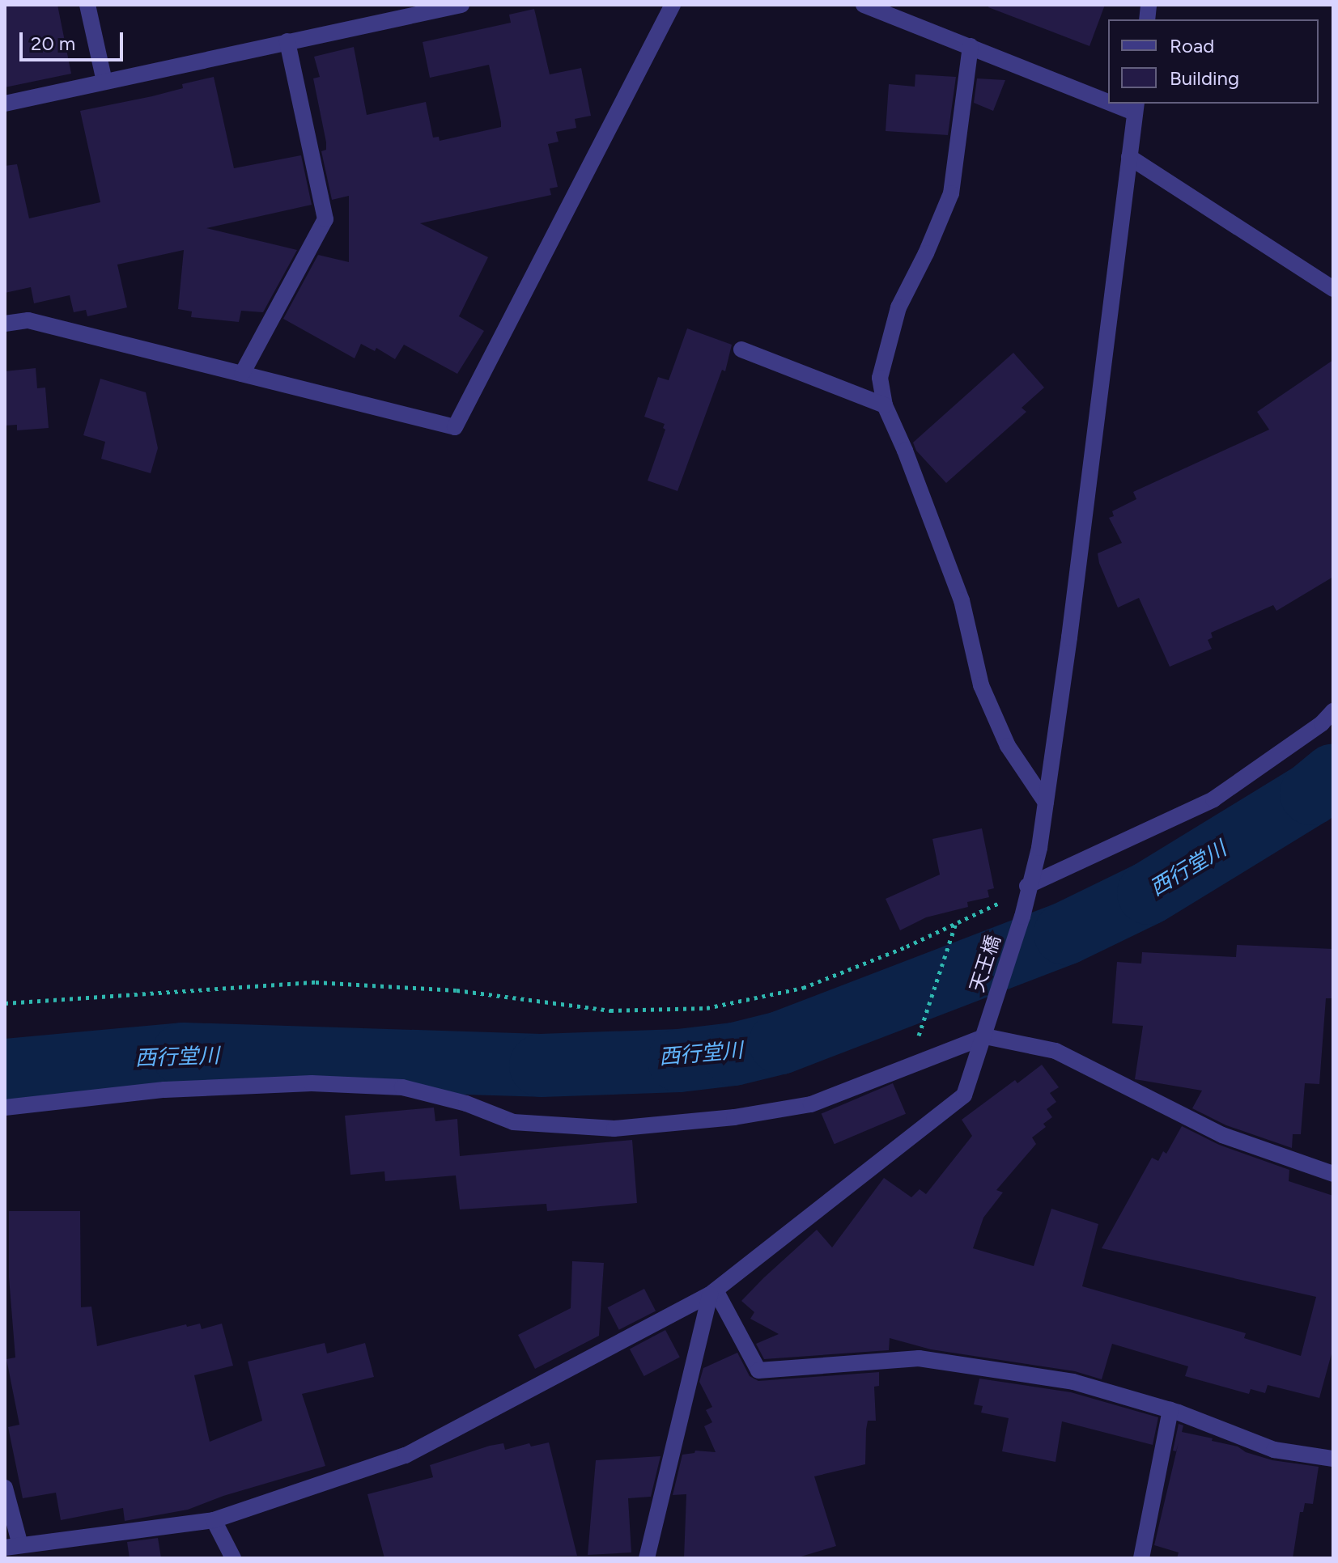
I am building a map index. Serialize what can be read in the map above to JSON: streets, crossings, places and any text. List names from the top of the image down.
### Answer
{
  "streets": {
    "street": ["天王橋"]
  },
  "water": ["西行堂川"],
  "legend": ["Road", "Building"],
  "scale_bar": "20 m"
}
